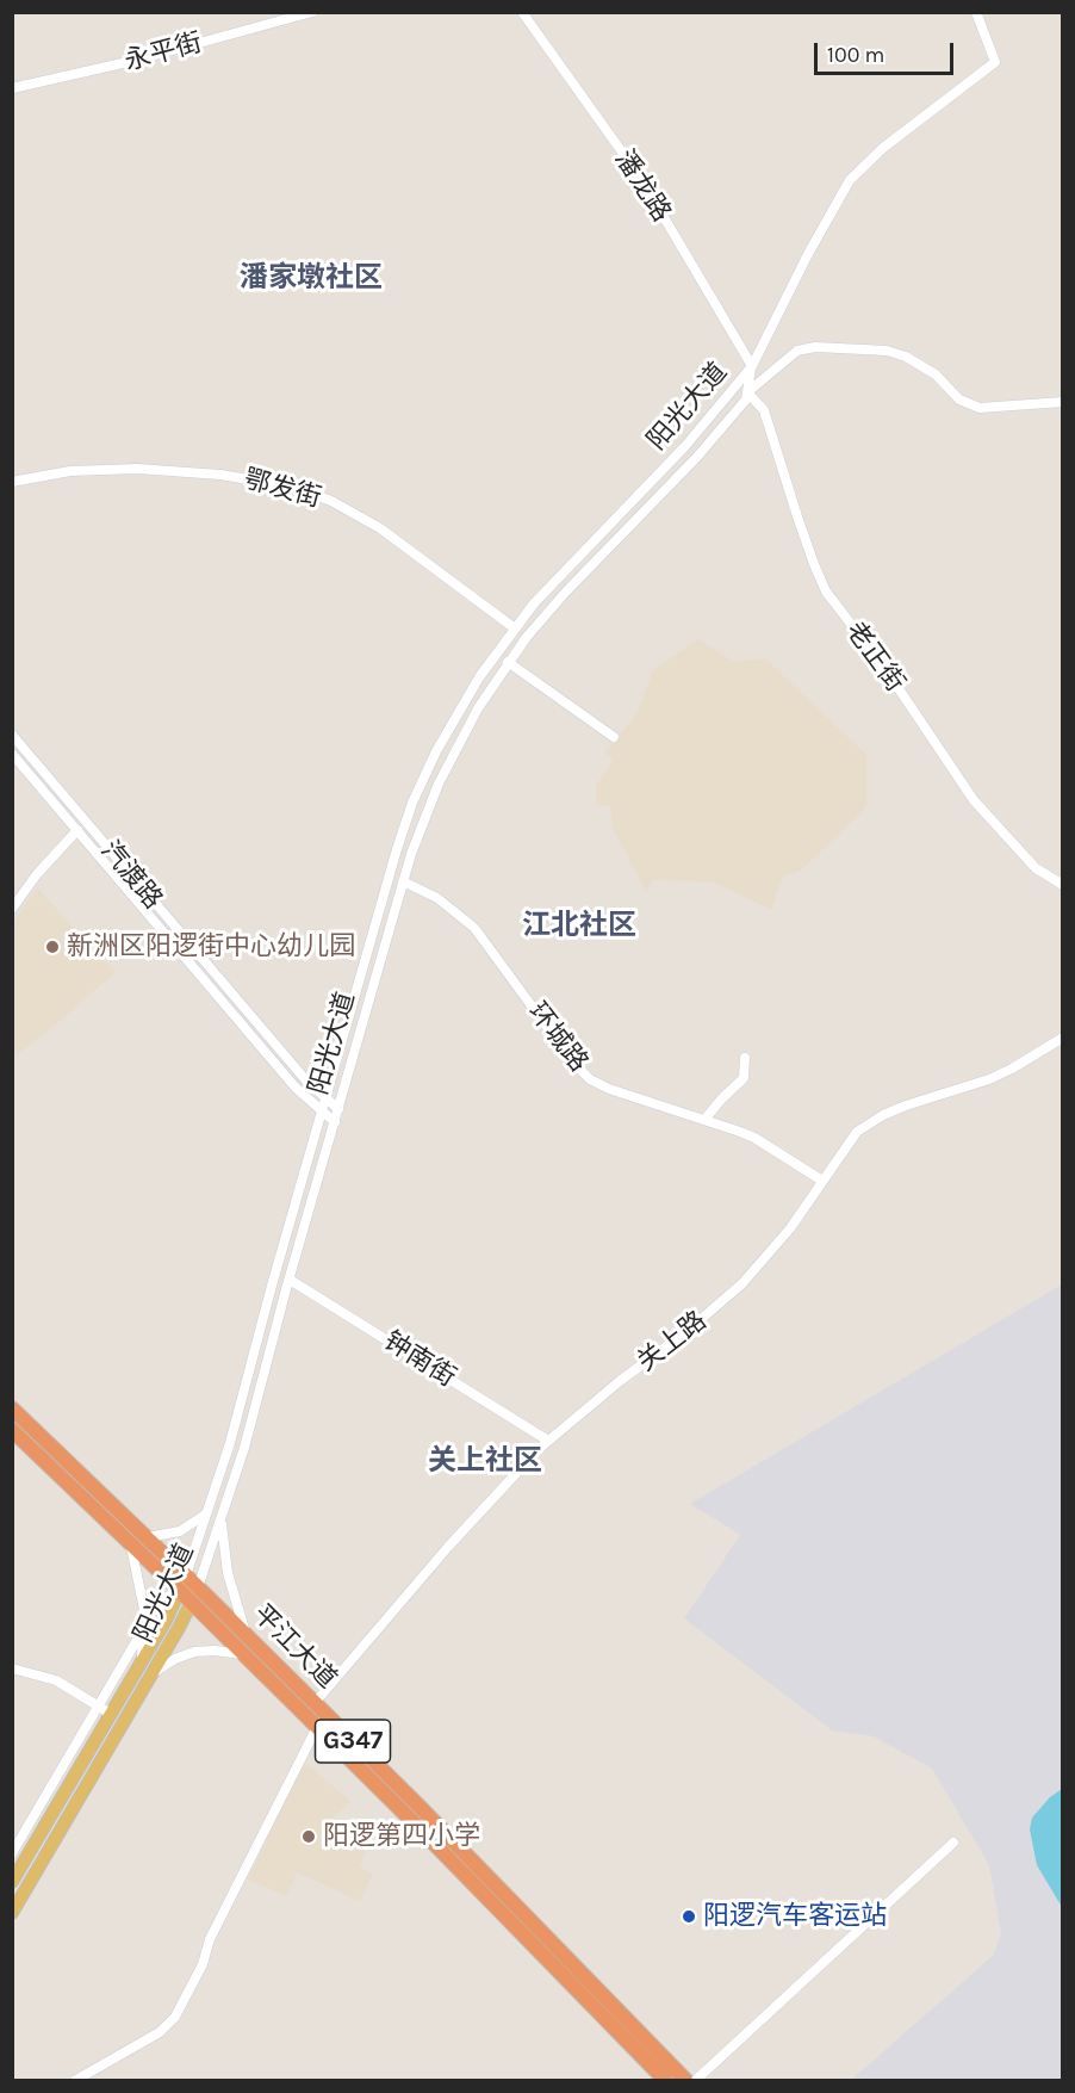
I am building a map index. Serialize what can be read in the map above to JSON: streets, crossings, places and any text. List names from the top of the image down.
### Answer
{
  "streets": {
    "highway": ["平江大道", "G347"],
    "main road": ["阳光大道"],
    "street": [
      "永平街",
      "潘龙路",
      "鄂发街",
      "老正街",
      "汽渡路",
      "环城路",
      "关上路",
      "钟南街"
    ]
  },
  "crossings": [
    ["潘龙路", "阳光大道"],
    ["阳光大道", "鄂发街"],
    ["阳光大道", "老正街"],
    ["阳光大道", "汽渡路"],
    ["阳光大道", "环城路"],
    ["阳光大道", "钟南街"],
    ["阳光大道", "平江大道"],
    ["环城路", "关上路"],
    ["关上路", "钟南街"],
    ["关上路", "平江大道"]
  ],
  "districts": ["潘家墩社区", "江北社区", "关上社区"],
  "places": ["新洲区阳逻街中心幼儿园", "阳逻第四小学", "阳逻汽车客运站"],
  "scale_bar": "100 m"
}
